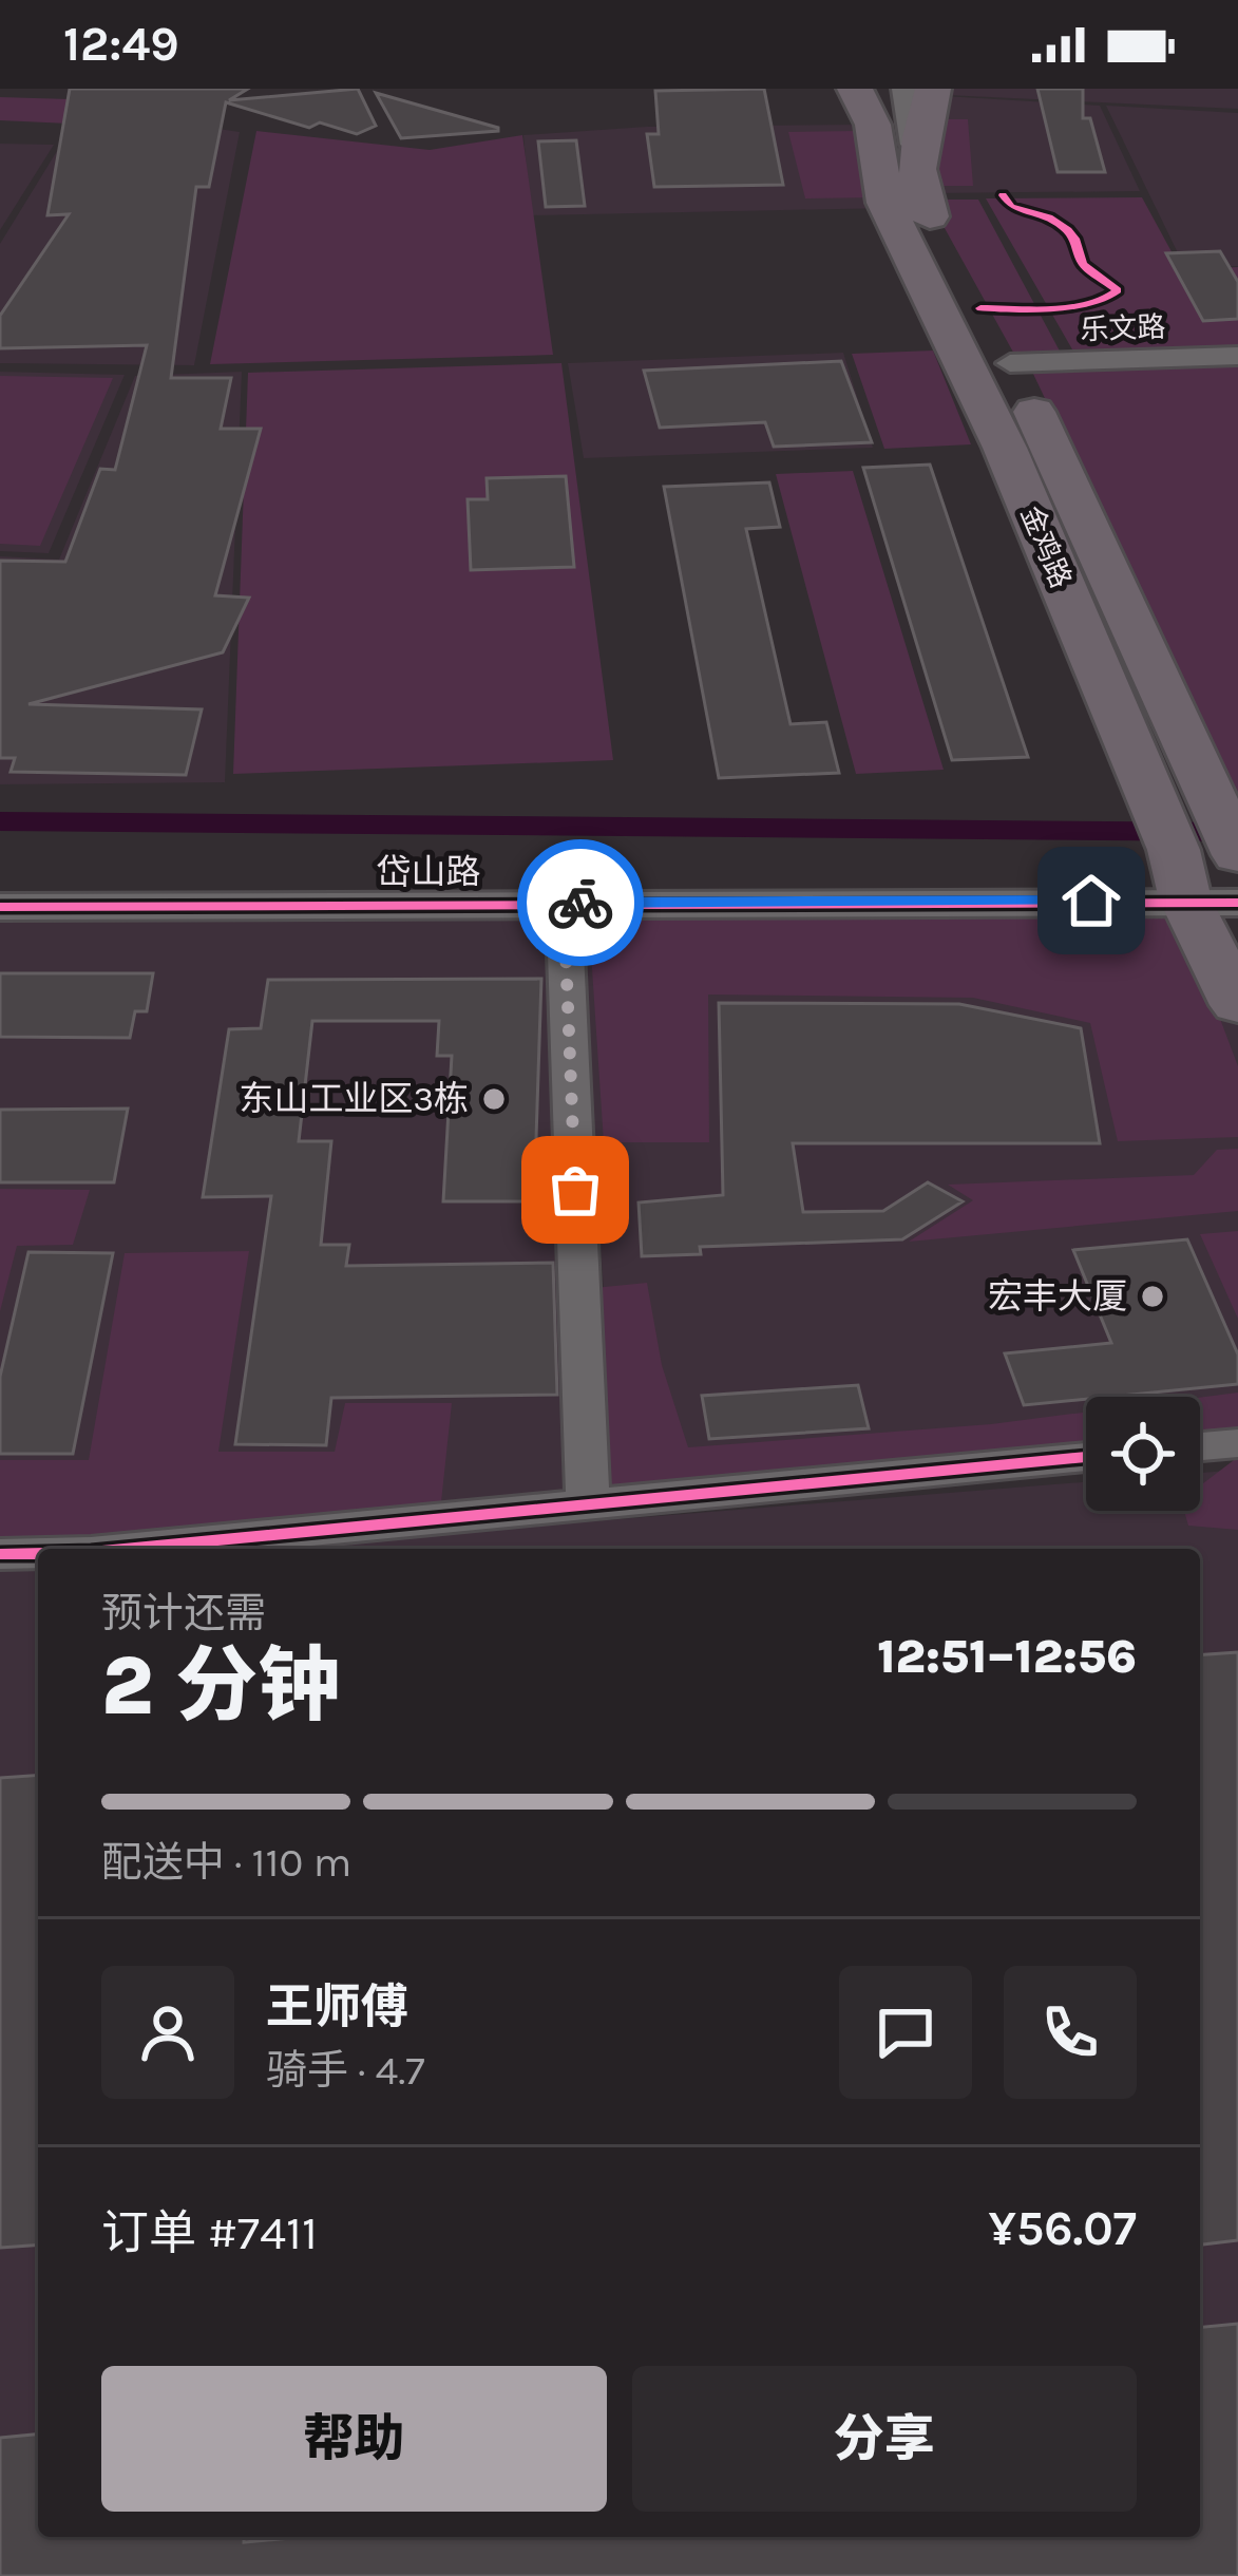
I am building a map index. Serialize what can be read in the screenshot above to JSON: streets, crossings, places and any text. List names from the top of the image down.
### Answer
{
  "streets": {
    "main road": ["金鸡路"],
    "street": ["乐文路", "岱山路"]
  },
  "crossings": [
    ["乐文路", "金鸡路"],
    ["金鸡路", "岱山路"]
  ],
  "places": ["东山工业区3栋", "宏丰大厦"],
  "page": {
    "status": "12:49",
    "heading": ["2 分钟", "预计还需", "12:51–12:56"],
    "panel": [
      "王师傅",
      "骑手 · 4.7",
      "订单 #7411",
      "¥56.07"
    ],
    "bar": "配送中 · 110 m",
    "buttons": ["帮助", "分享"]
  }
}
